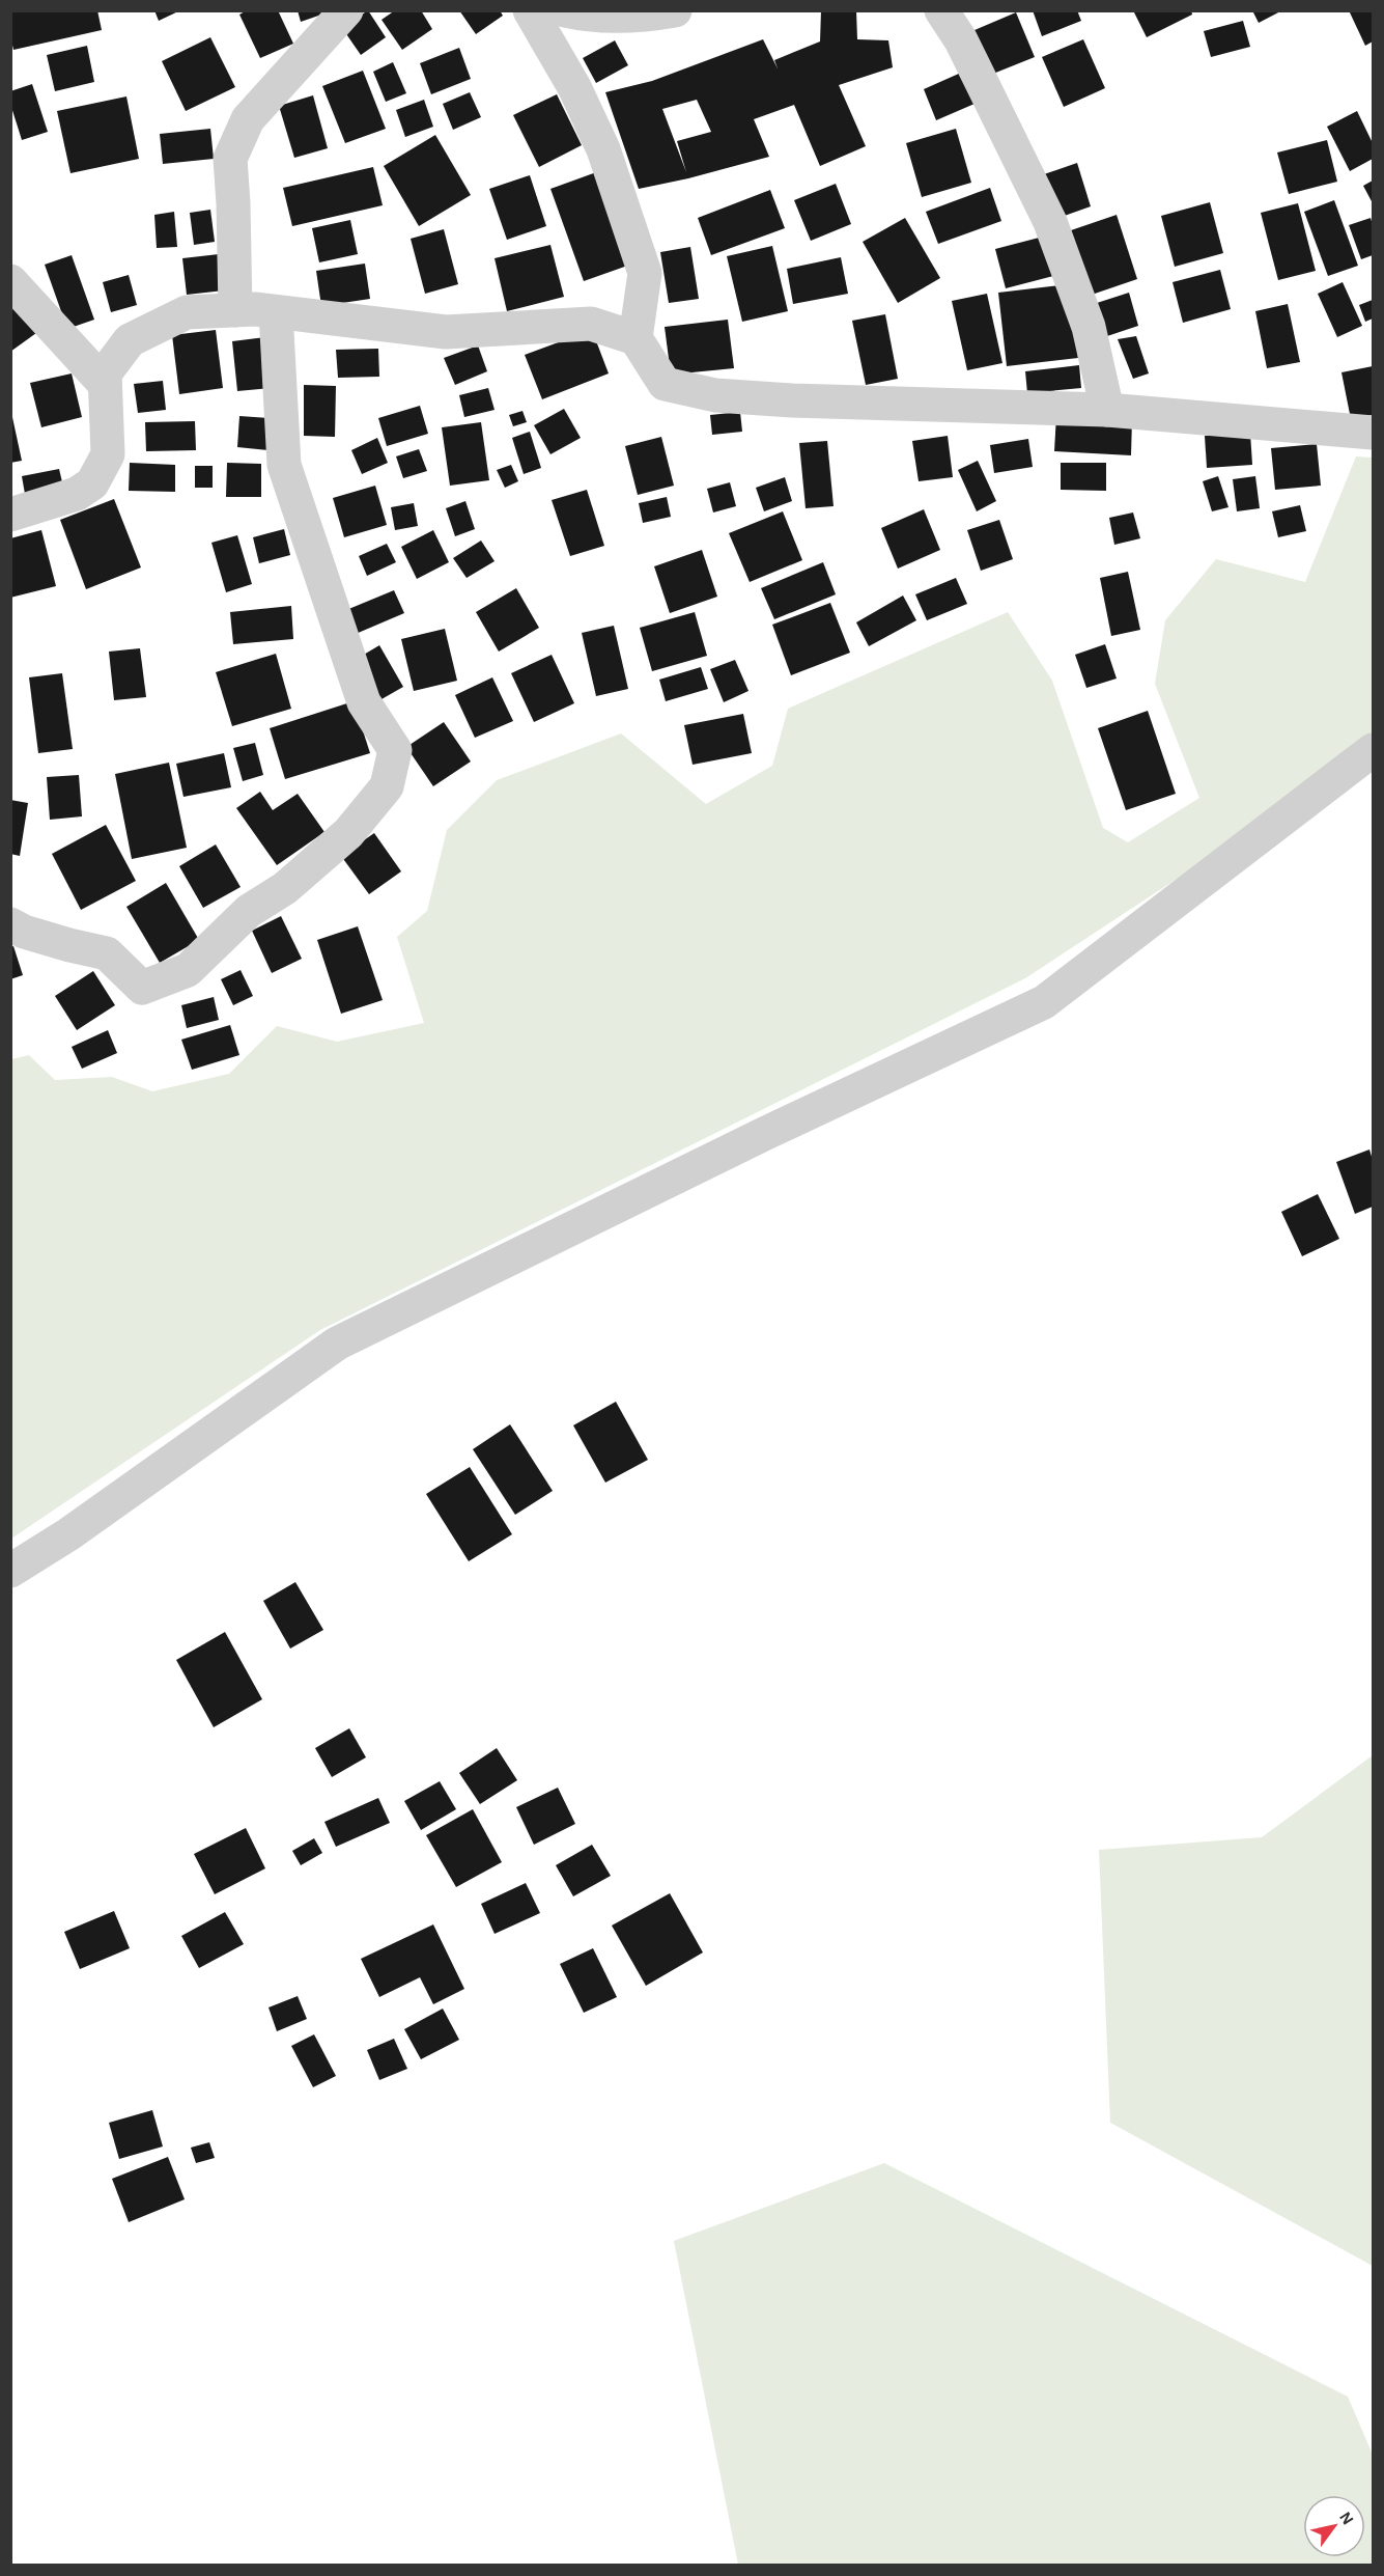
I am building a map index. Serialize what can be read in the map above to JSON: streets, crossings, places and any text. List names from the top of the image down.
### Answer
{
  "north": "top right"
}
